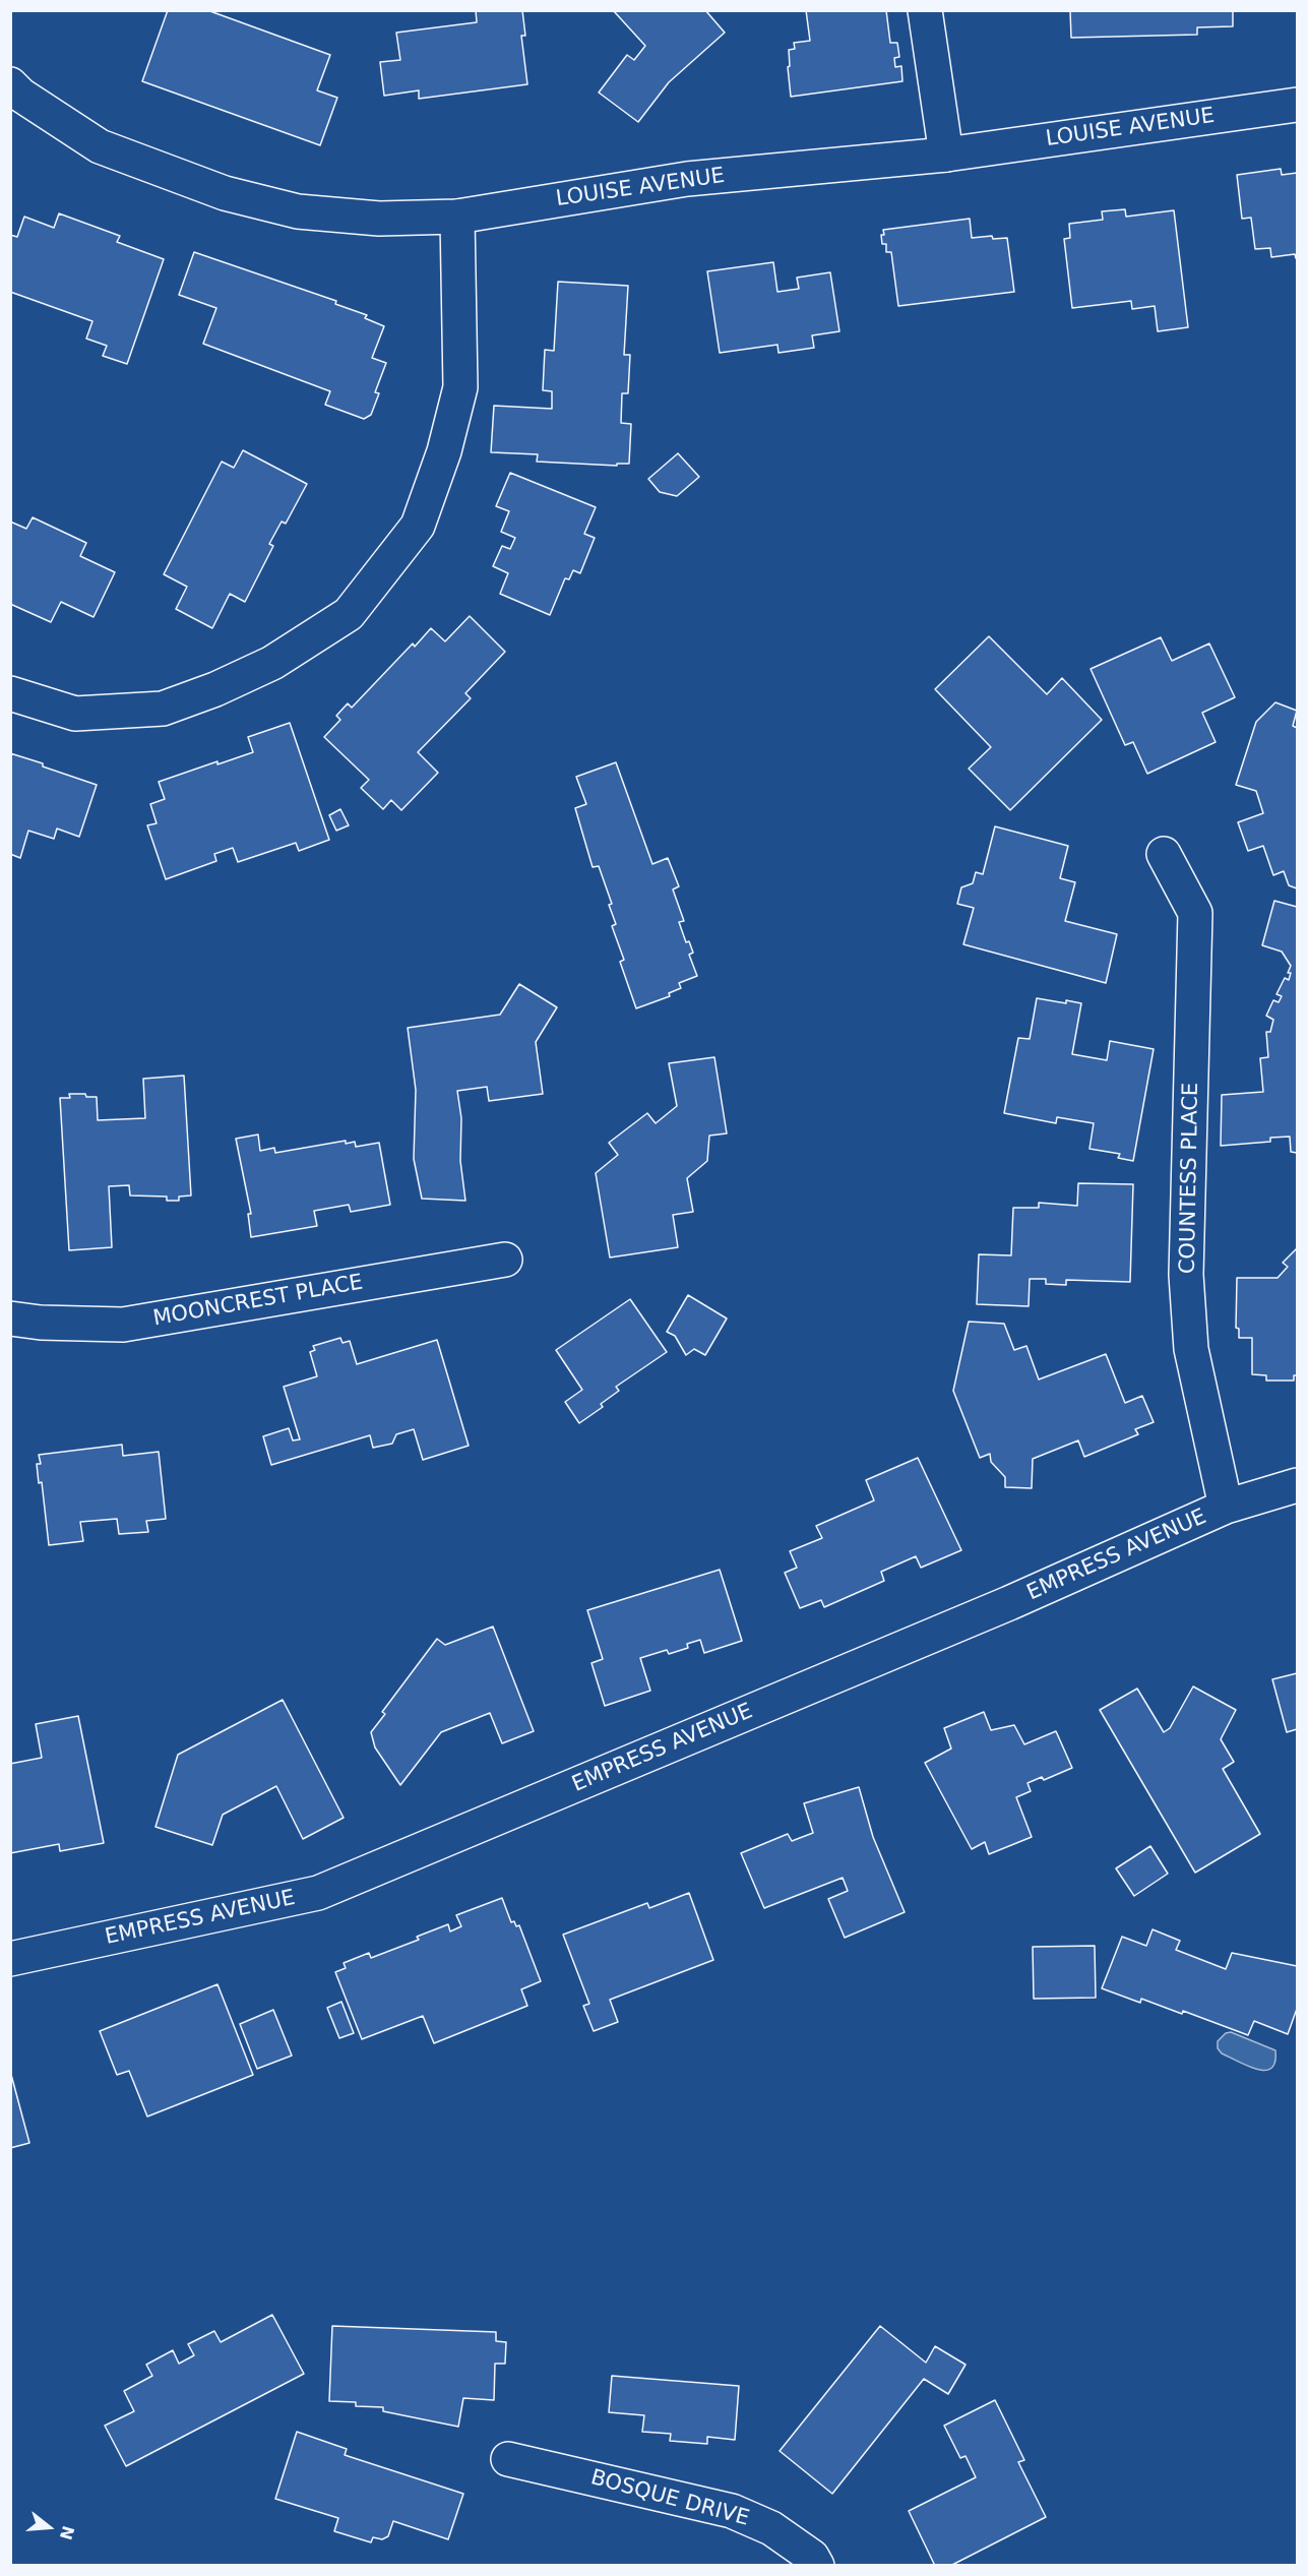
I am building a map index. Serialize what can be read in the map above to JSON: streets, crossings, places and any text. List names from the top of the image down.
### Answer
{
  "streets": {
    "street": [
      "LOUISE AVENUE",
      "COUNTESS PLACE",
      "MOONCREST PLACE",
      "EMPRESS AVENUE",
      "BOSQUE DRIVE"
    ]
  },
  "crossings": [
    ["COUNTESS PLACE", "EMPRESS AVENUE"]
  ],
  "north": "right"
}
